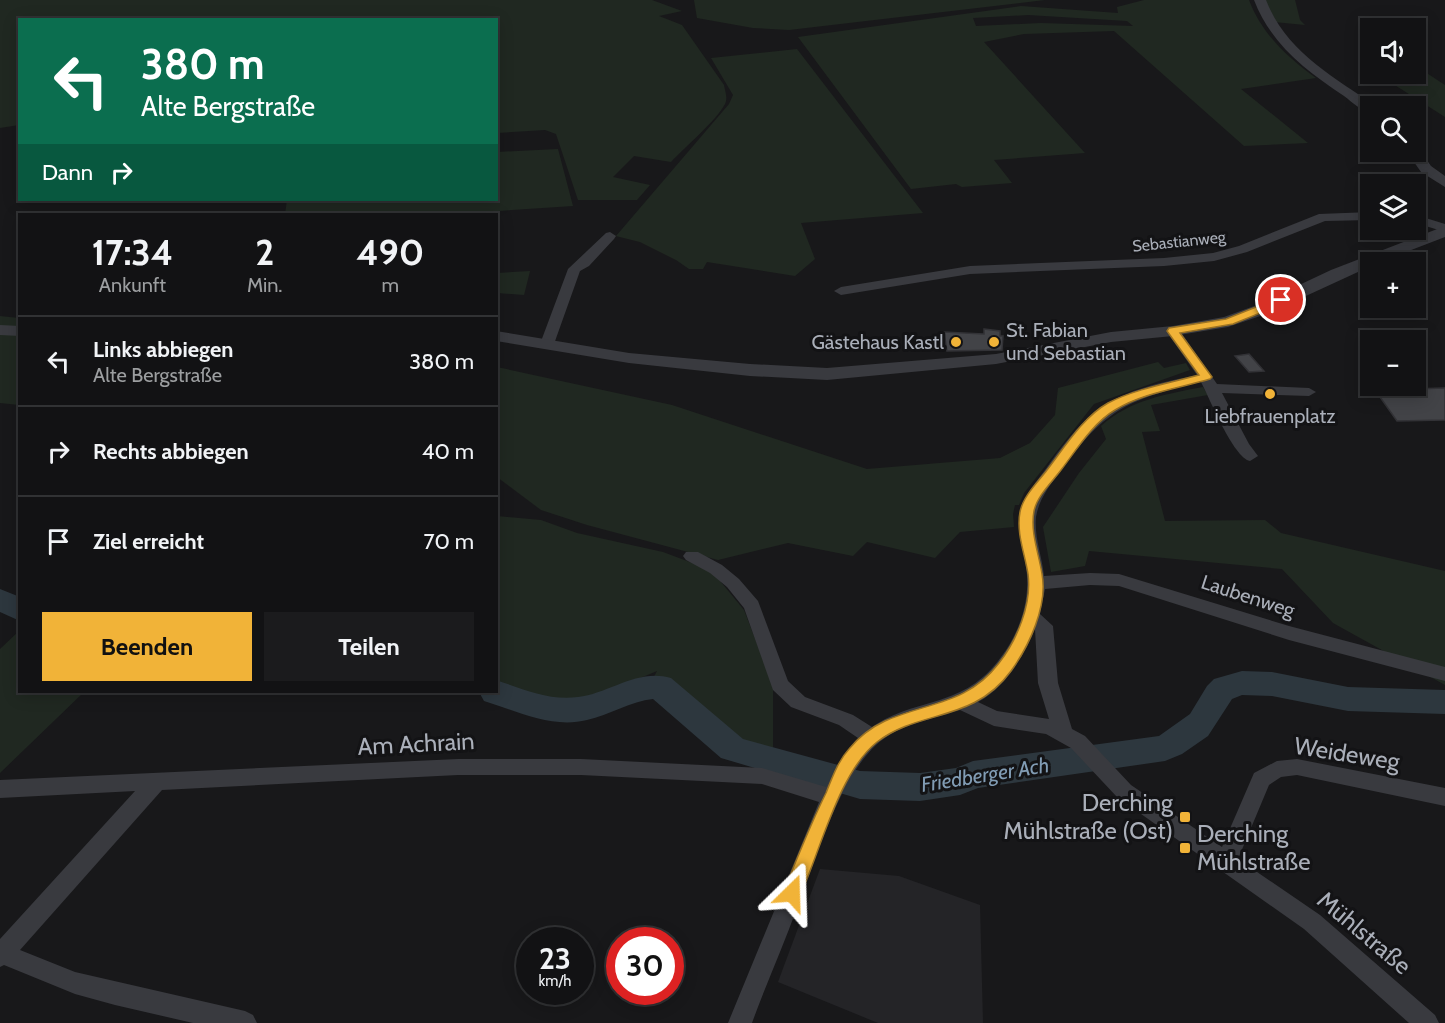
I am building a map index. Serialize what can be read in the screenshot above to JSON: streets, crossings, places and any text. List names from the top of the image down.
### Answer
{
  "streets": {
    "street": [
      "Sebastianweg",
      "Laubenweg",
      "Am Achrain",
      "Weideweg",
      "Mühlstraße"
    ]
  },
  "crossings": [
    ["Weideweg", "Mühlstraße"]
  ],
  "water": ["Friedberger Ach"],
  "places": {
    "other": ["Gästehaus Kastl", "St. Fabian und Sebastian", "Liebfrauenplatz"],
    "transit": ["Derching Mühlstraße (Ost)", "Derching Mühlstraße"]
  },
  "page": {
    "map_buttons": ["+", "−"],
    "turn": ["380 m", "Alte Bergstraße"],
    "then": "Dann",
    "eta": [
      "17:34",
      "Ankunft",
      "2",
      "Min.",
      "490",
      "m"
    ],
    "list": [
      {
        "name": "Links abbiegen",
        "note": "Alte Bergstraße",
        "value": "380 m"
      },
      {
        "name": "Rechts abbiegen",
        "value": "40 m"
      },
      {
        "name": "Ziel erreicht",
        "value": "70 m"
      }
    ],
    "buttons": ["Beenden", "Teilen"],
    "speed": "23 km/h",
    "limit": "30"
  }
}
